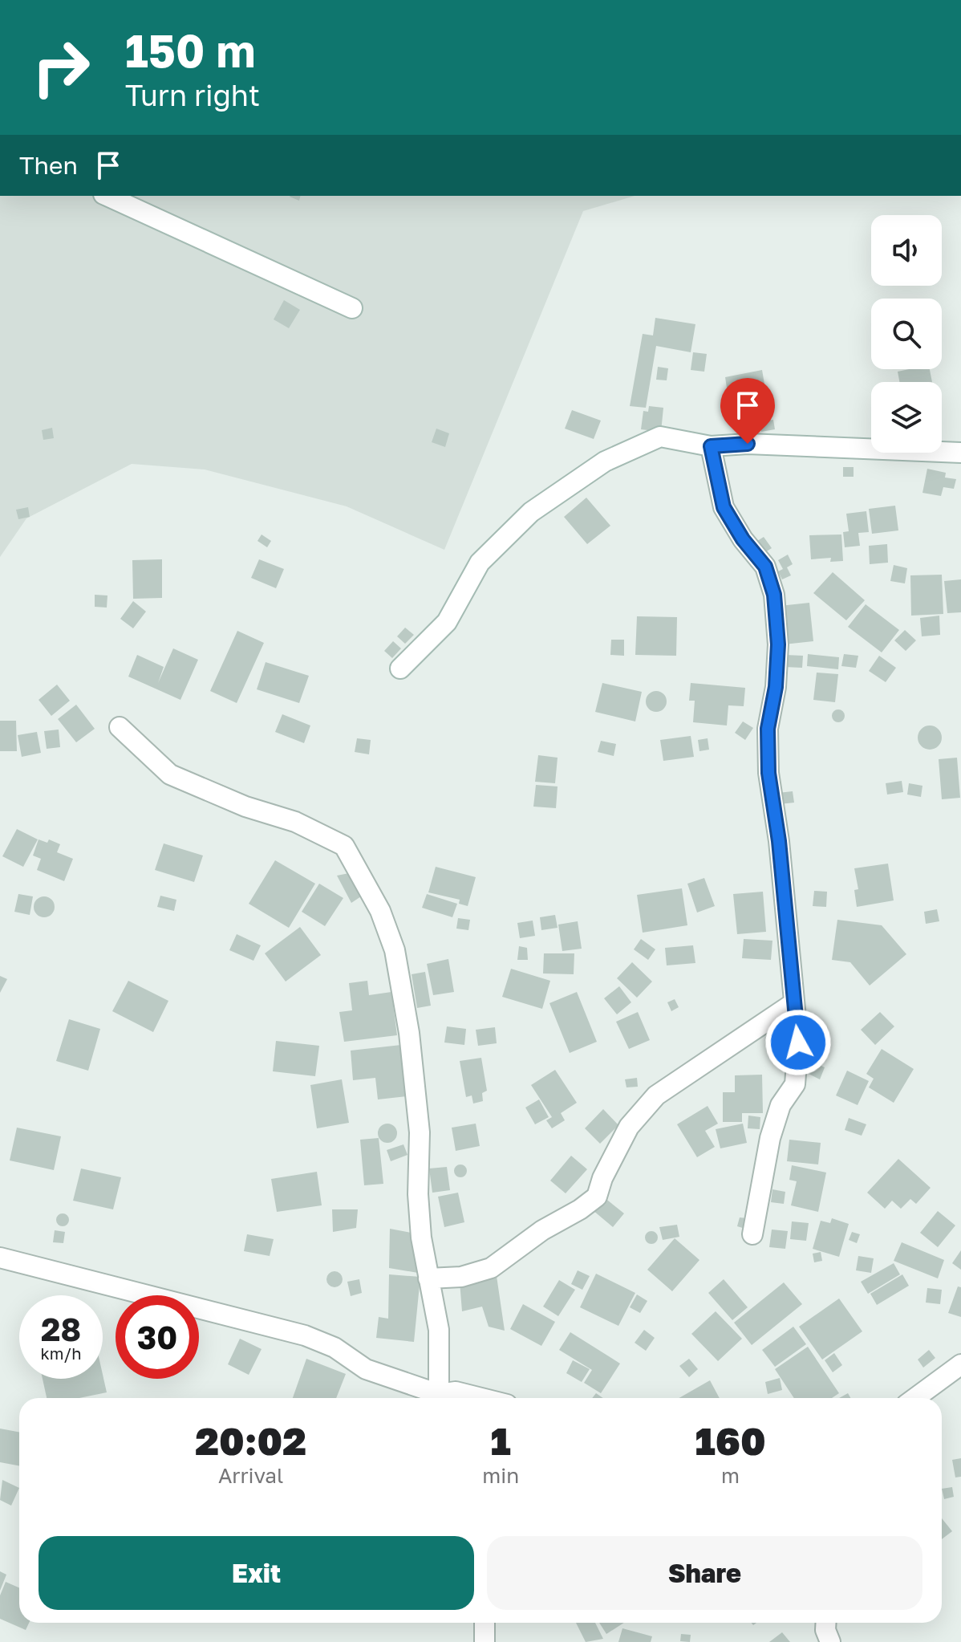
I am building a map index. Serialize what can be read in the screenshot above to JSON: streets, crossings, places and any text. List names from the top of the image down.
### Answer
{
  "page": {
    "turn": ["150 m", "Turn right"],
    "then": "Then",
    "speed": "28 km/h",
    "limit": "30",
    "eta": [
      "20:02",
      "Arrival",
      "1",
      "min",
      "160",
      "m"
    ],
    "buttons": ["Exit", "Share"]
  }
}
